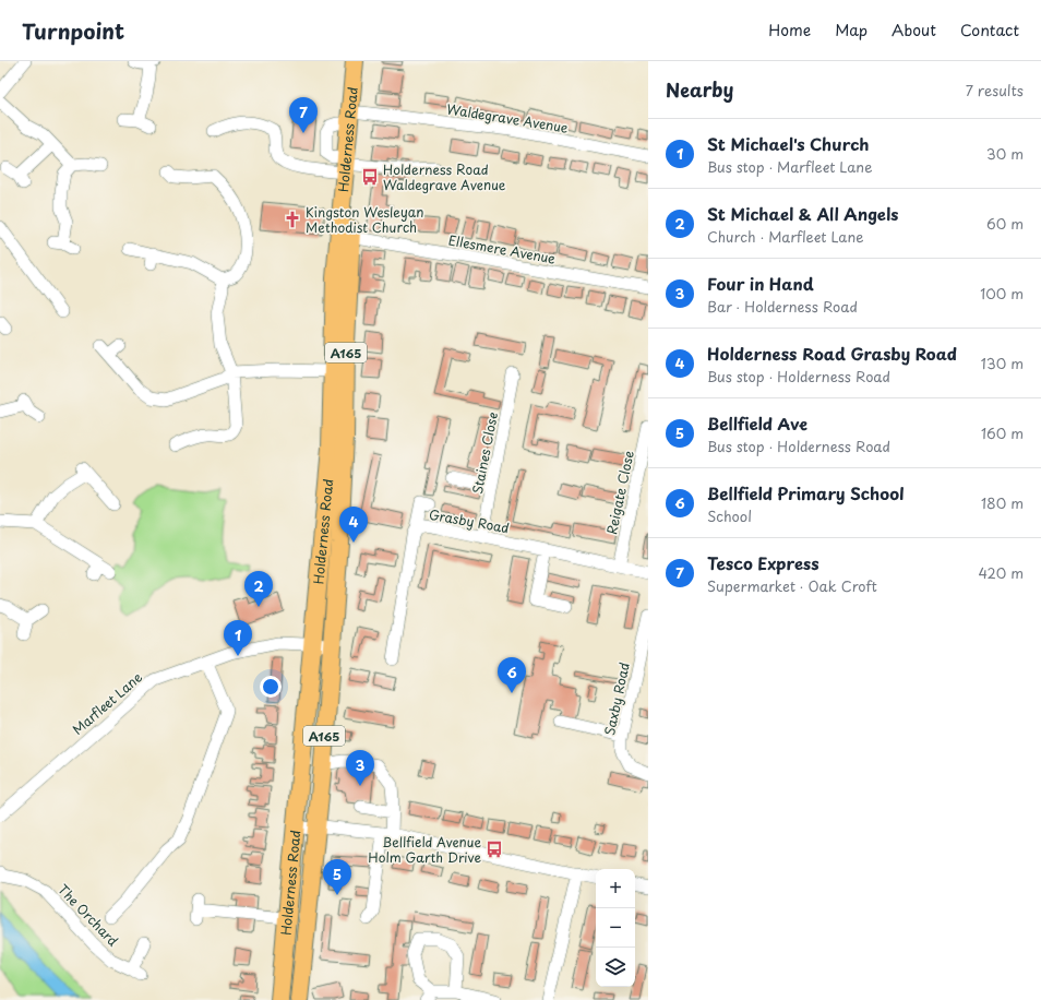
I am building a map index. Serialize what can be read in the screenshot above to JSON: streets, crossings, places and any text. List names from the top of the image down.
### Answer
{
  "streets": {
    "highway": ["Holderness Road", "A165"],
    "street": [
      "Waldegrave Avenue",
      "Ellesmere Avenue",
      "Staines Close",
      "Reigate Close",
      "Grasby Road",
      "Saxby Road",
      "Marfleet Lane",
      "The Orchard"
    ]
  },
  "crossings": [
    ["Waldegrave Avenue", "Holderness Road"],
    ["Holderness Road", "Ellesmere Avenue"],
    ["Holderness Road", "Marfleet Lane"],
    ["Staines Close", "Grasby Road"],
    ["Reigate Close", "Grasby Road"]
  ],
  "places": {
    "bus stop": ["Holderness Road Waldegrave Avenue", "Bellfield Avenue Holm Garth Drive"],
    "church": ["Kingston Wesleyan Methodist Church"]
  },
  "page": {
    "header": "Turnpoint",
    "nav": [
      "Home",
      "Map",
      "About",
      "Contact"
    ],
    "heading": ["Nearby", "7 results"],
    "pins": [
      "7",
      "4",
      "2",
      "1",
      "6",
      "3",
      "5"
    ],
    "list": [
      {
        "mark": "1",
        "name": "St Michael's Church",
        "note": "Bus stop · Marfleet Lane",
        "value": "30 m"
      },
      {
        "mark": "2",
        "name": "St Michael & All Angels",
        "note": "Church · Marfleet Lane",
        "value": "60 m"
      },
      {
        "mark": "3",
        "name": "Four in Hand",
        "note": "Bar · Holderness Road",
        "value": "100 m"
      },
      {
        "mark": "4",
        "name": "Holderness Road Grasby Road",
        "note": "Bus stop · Holderness Road",
        "value": "130 m"
      },
      {
        "mark": "5",
        "name": "Bellfield Ave",
        "note": "Bus stop · Holderness Road",
        "value": "160 m"
      },
      {
        "mark": "6",
        "name": "Bellfield Primary School",
        "note": "School",
        "value": "180 m"
      },
      {
        "mark": "7",
        "name": "Tesco Express",
        "note": "Supermarket · Oak Croft",
        "value": "420 m"
      }
    ],
    "map_buttons": ["+", "−"]
  }
}
